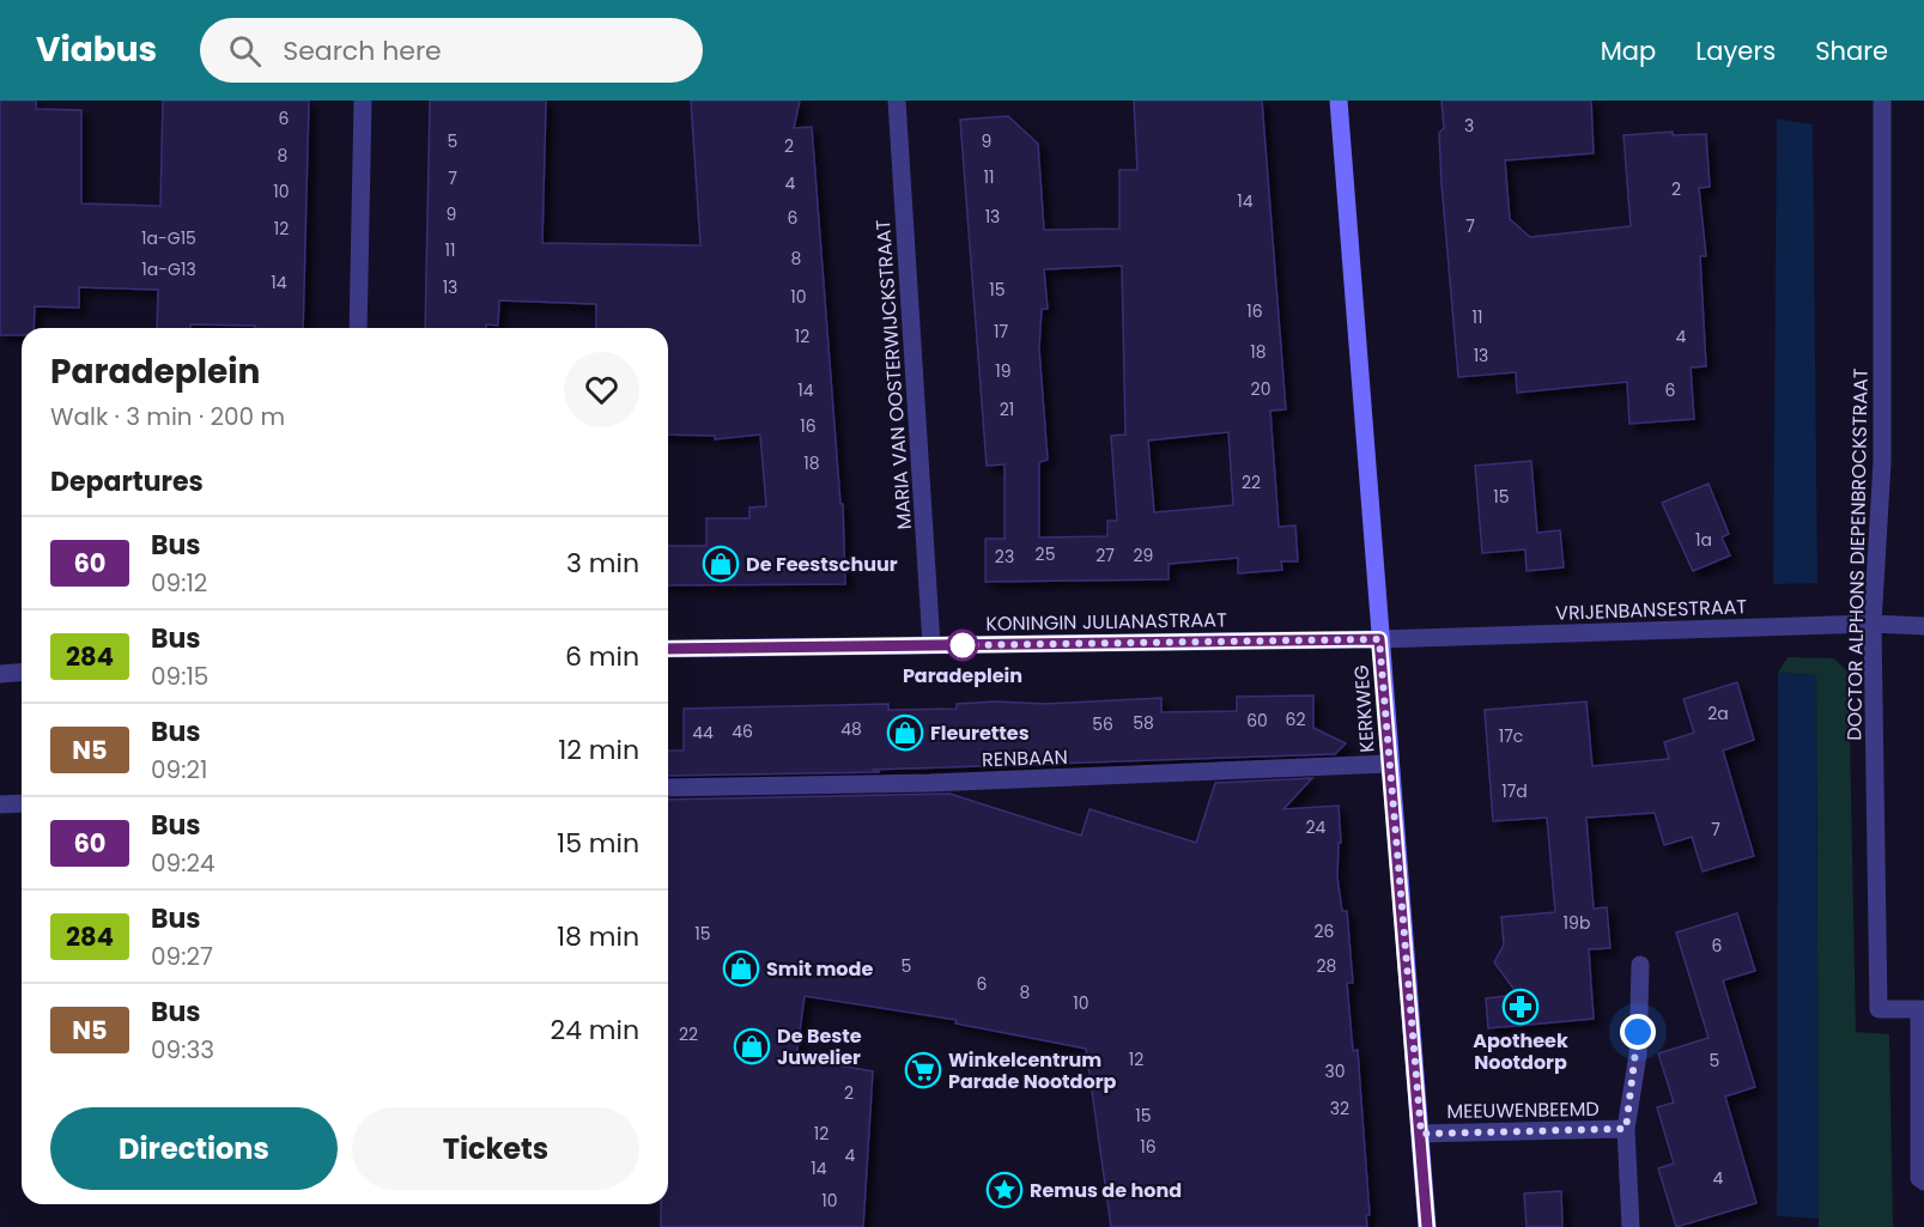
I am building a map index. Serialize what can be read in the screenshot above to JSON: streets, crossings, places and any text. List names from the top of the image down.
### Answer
{
  "streets": {
    "street": [
      "MARIA VAN OOSTERWIJCKSTRAAT",
      "DOCTOR ALPHONS DIEPENBROCKSTRAAT",
      "VRIJENBANSESTRAAT",
      "KONINGIN JULIANASTRAAT",
      "KERKWEG",
      "RENBAAN",
      "MEEUWENBEEMD"
    ]
  },
  "crossings": [
    ["MARIA VAN OOSTERWIJCKSTRAAT", "KONINGIN JULIANASTRAAT"],
    ["DOCTOR ALPHONS DIEPENBROCKSTRAAT", "VRIJENBANSESTRAAT"],
    ["VRIJENBANSESTRAAT", "KONINGIN JULIANASTRAAT"],
    ["VRIJENBANSESTRAAT", "KERKWEG"],
    ["KONINGIN JULIANASTRAAT", "KERKWEG"],
    ["KERKWEG", "RENBAAN"],
    ["KERKWEG", "MEEUWENBEEMD"]
  ],
  "places": {
    "shop": [
      "De Feestschuur",
      "Fleurettes",
      "Smit mode",
      "De Beste Juwelier"
    ],
    "other": ["Paradeplein"],
    "pharmacy": ["Apotheek Nootdorp"],
    "supermarket": ["Winkelcentrum Parade Nootdorp"],
    "place": ["Remus de hond"]
  },
  "lines": ["bus line 60"],
  "house_numbers": [
    "6",
    "3",
    "5",
    "9",
    "2",
    "8",
    "11",
    "7",
    "4",
    "2",
    "10",
    "14",
    "9",
    "13",
    "6",
    "7",
    "12",
    "1a-G15",
    "11",
    "8",
    "1a-G13",
    "14",
    "13",
    "15",
    "10",
    "16",
    "11",
    "17",
    "12",
    "4",
    "18",
    "13",
    "19",
    "20",
    "14",
    "6",
    "21",
    "16",
    "18",
    "22",
    "15",
    "1a",
    "25",
    "27",
    "29",
    "23",
    "2a",
    "62",
    "60",
    "58",
    "56",
    "48",
    "46",
    "44",
    "17c",
    "17d",
    "24",
    "7",
    "19b",
    "26",
    "15",
    "6",
    "5",
    "28",
    "6",
    "8",
    "10",
    "22",
    "12",
    "5",
    "30",
    "2",
    "32",
    "15",
    "12",
    "16",
    "4",
    "14",
    "4",
    "10"
  ],
  "page": {
    "header": "Viabus",
    "search": "Search here",
    "nav": ["Map", "Layers", "Share"],
    "heading": [
      ["Paradeplein", "Walk · 3 min · 200 m"],
      "Departures"
    ],
    "list": [
      {
        "mark": "60",
        "name": "Bus",
        "note": "09:12",
        "value": "3 min"
      },
      {
        "mark": "284",
        "name": "Bus",
        "note": "09:15",
        "value": "6 min"
      },
      {
        "mark": "N5",
        "name": "Bus",
        "note": "09:21",
        "value": "12 min"
      },
      {
        "mark": "60",
        "name": "Bus",
        "note": "09:24",
        "value": "15 min"
      },
      {
        "mark": "284",
        "name": "Bus",
        "note": "09:27",
        "value": "18 min"
      },
      {
        "mark": "N5",
        "name": "Bus",
        "note": "09:33",
        "value": "24 min"
      }
    ],
    "buttons": ["Directions", "Tickets"]
  }
}
